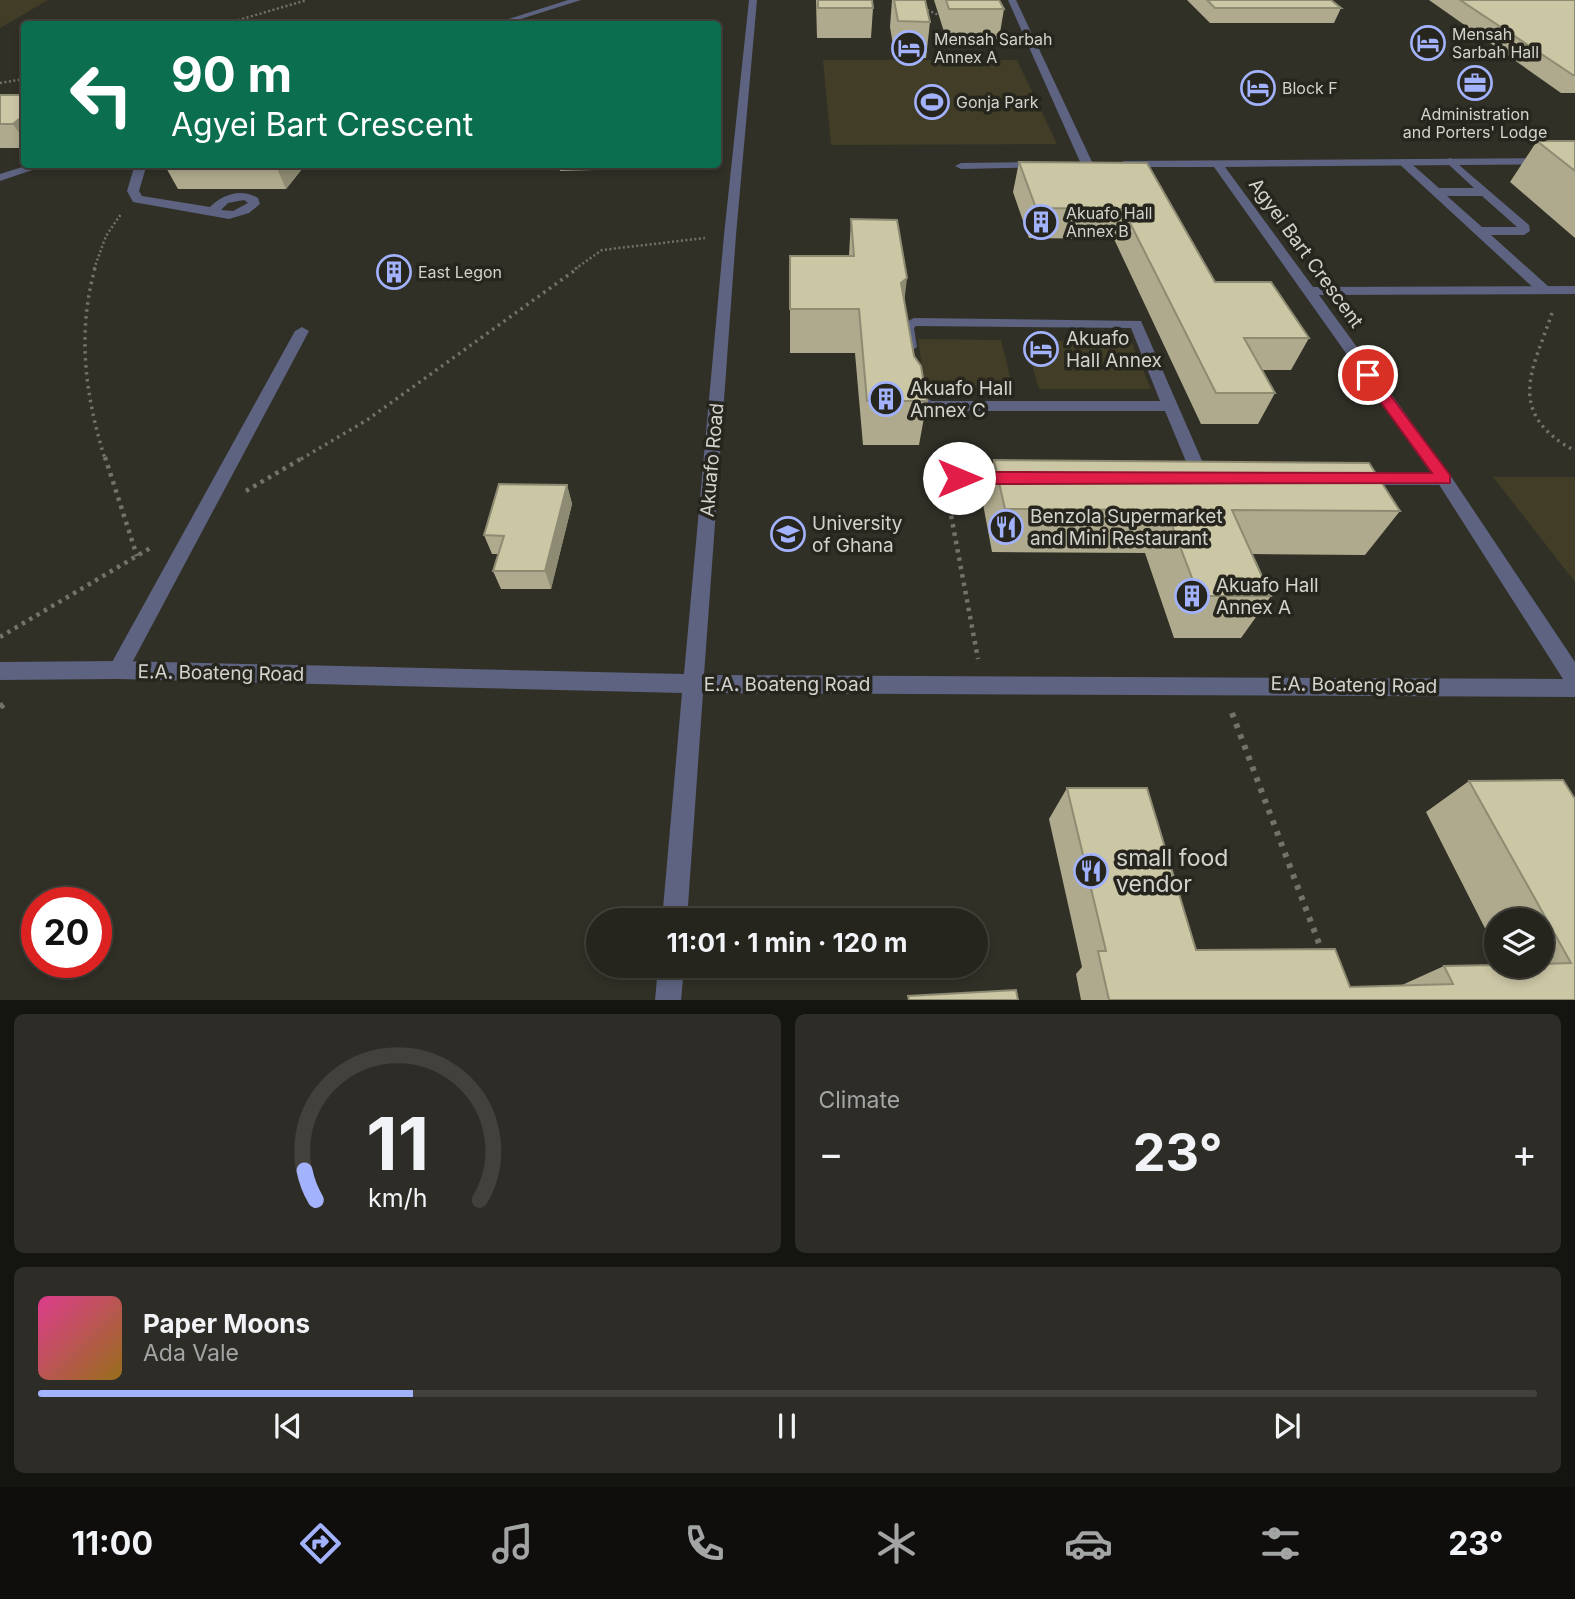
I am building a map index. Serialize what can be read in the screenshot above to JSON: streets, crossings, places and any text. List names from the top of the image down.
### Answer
{
  "streets": {
    "street": ["Agyei Bart Crescent", "Akuafo Road", "E.A. Boateng Road"]
  },
  "crossings": [
    ["Akuafo Road", "E.A. Boateng Road"]
  ],
  "places": {
    "hotel": [
      "Mensah Sarbah Hall",
      "Mensah Sarbah Annex A",
      "Block F",
      "Akuafo Hall Annex"
    ],
    "office": ["Administration and Porters' Lodge"],
    "sports": ["Gonja Park"],
    "building": [
      "Akuafo Hall Annex B",
      "East Legon",
      "Akuafo Hall Annex C",
      "Akuafo Hall Annex A"
    ],
    "restaurant": ["Benzola Supermarket and Mini Restaurant", "small food vendor"],
    "school or university": ["University of Ghana"]
  },
  "page": {
    "turn": ["90 m", "Agyei Bart Crescent"],
    "limit": "20",
    "trip": "11:01 · 1 min · 120 m",
    "tile": "Climate",
    "heat": ["−", "23°", "+"],
    "song": ["Paper Moons", "Ada Vale"],
    "tabs": ["11:00", "23°"],
    "gauge": ["11", "km/h"]
  }
}
